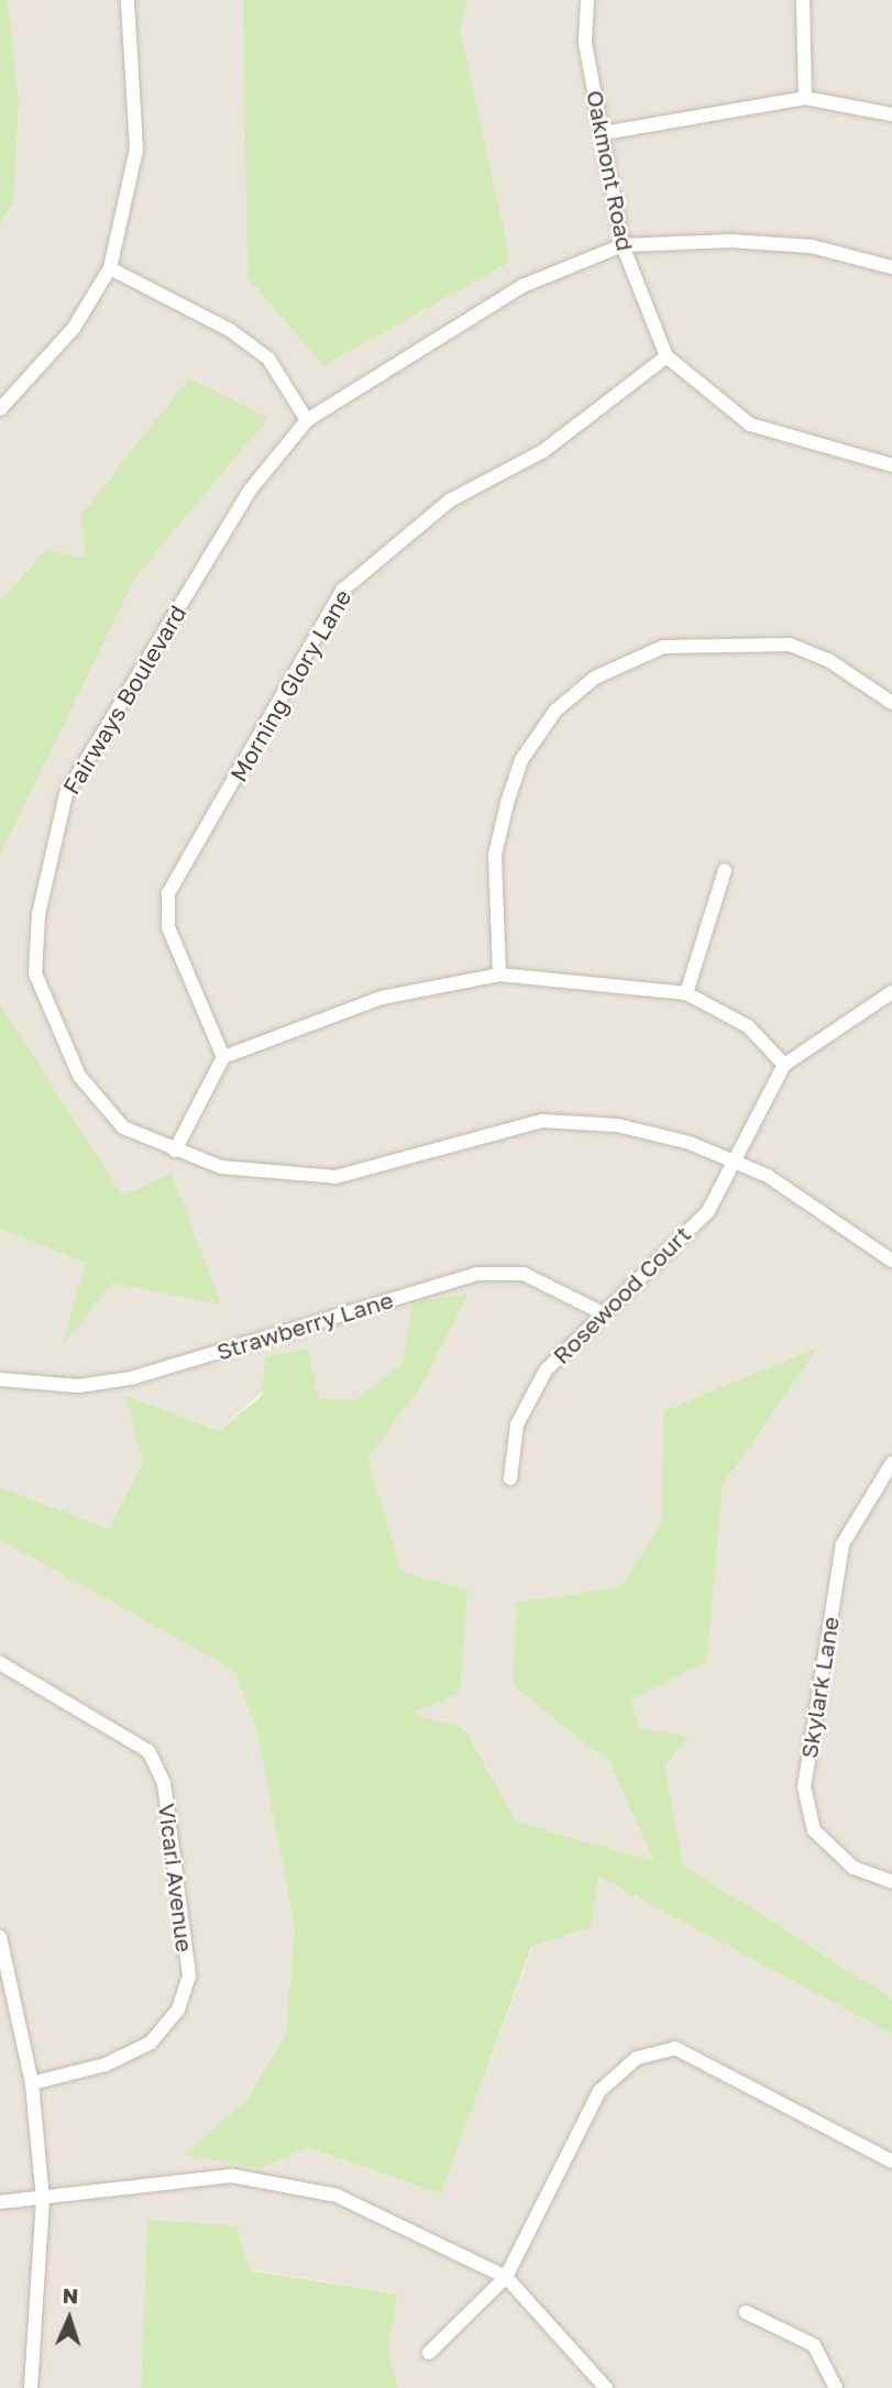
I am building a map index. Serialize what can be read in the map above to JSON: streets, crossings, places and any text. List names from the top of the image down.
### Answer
{
  "streets": {
    "street": [
      "Oakmont Road",
      "Morning Glory Lane",
      "Fairways Boulevard",
      "Rosewood Court",
      "Strawberry Lane",
      "Skylark Lane",
      "Vicari Avenue"
    ]
  },
  "crossings": [
    ["Oakmont Road", "Morning Glory Lane"],
    ["Oakmont Road", "Fairways Boulevard"],
    ["Fairways Boulevard", "Rosewood Court"],
    ["Rosewood Court", "Strawberry Lane"]
  ],
  "north": "top"
}
